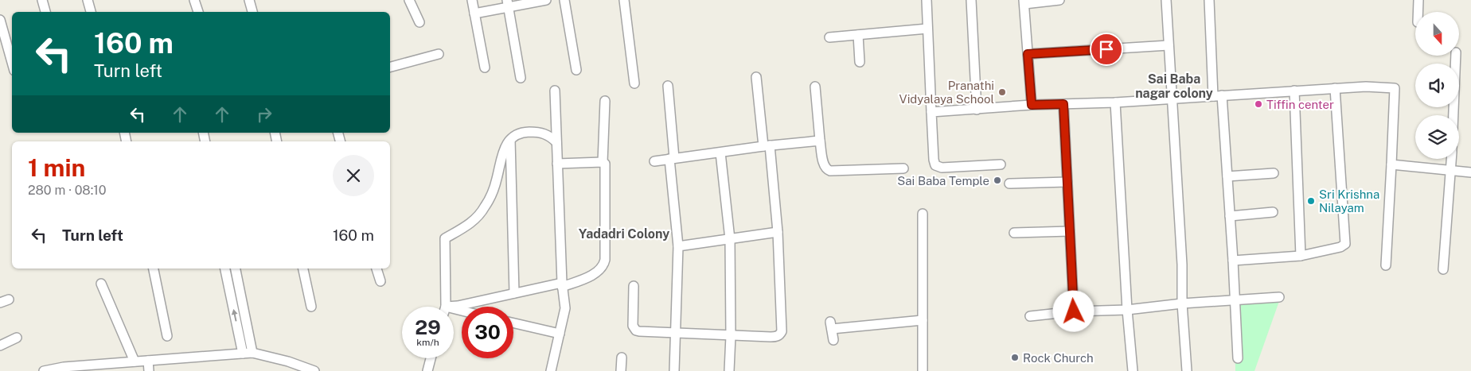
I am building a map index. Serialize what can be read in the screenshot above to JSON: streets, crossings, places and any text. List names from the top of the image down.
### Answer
{
  "districts": ["Sai Baba nagar colony", "Yadadri Colony"],
  "places": [
    "Pranathi Vidyalaya School",
    "Tiffin center",
    "Sai Baba Temple",
    "Sri Krishna Nilayam",
    "Rock Church"
  ],
  "north": "bottom",
  "page": {
    "turn": ["160 m", "Turn left"],
    "heading": ["1 min", "280 m · 08:10"],
    "list": [
      {
        "name": "Turn left",
        "value": "160 m"
      }
    ],
    "speed": "29 km/h",
    "limit": "30"
  }
}
